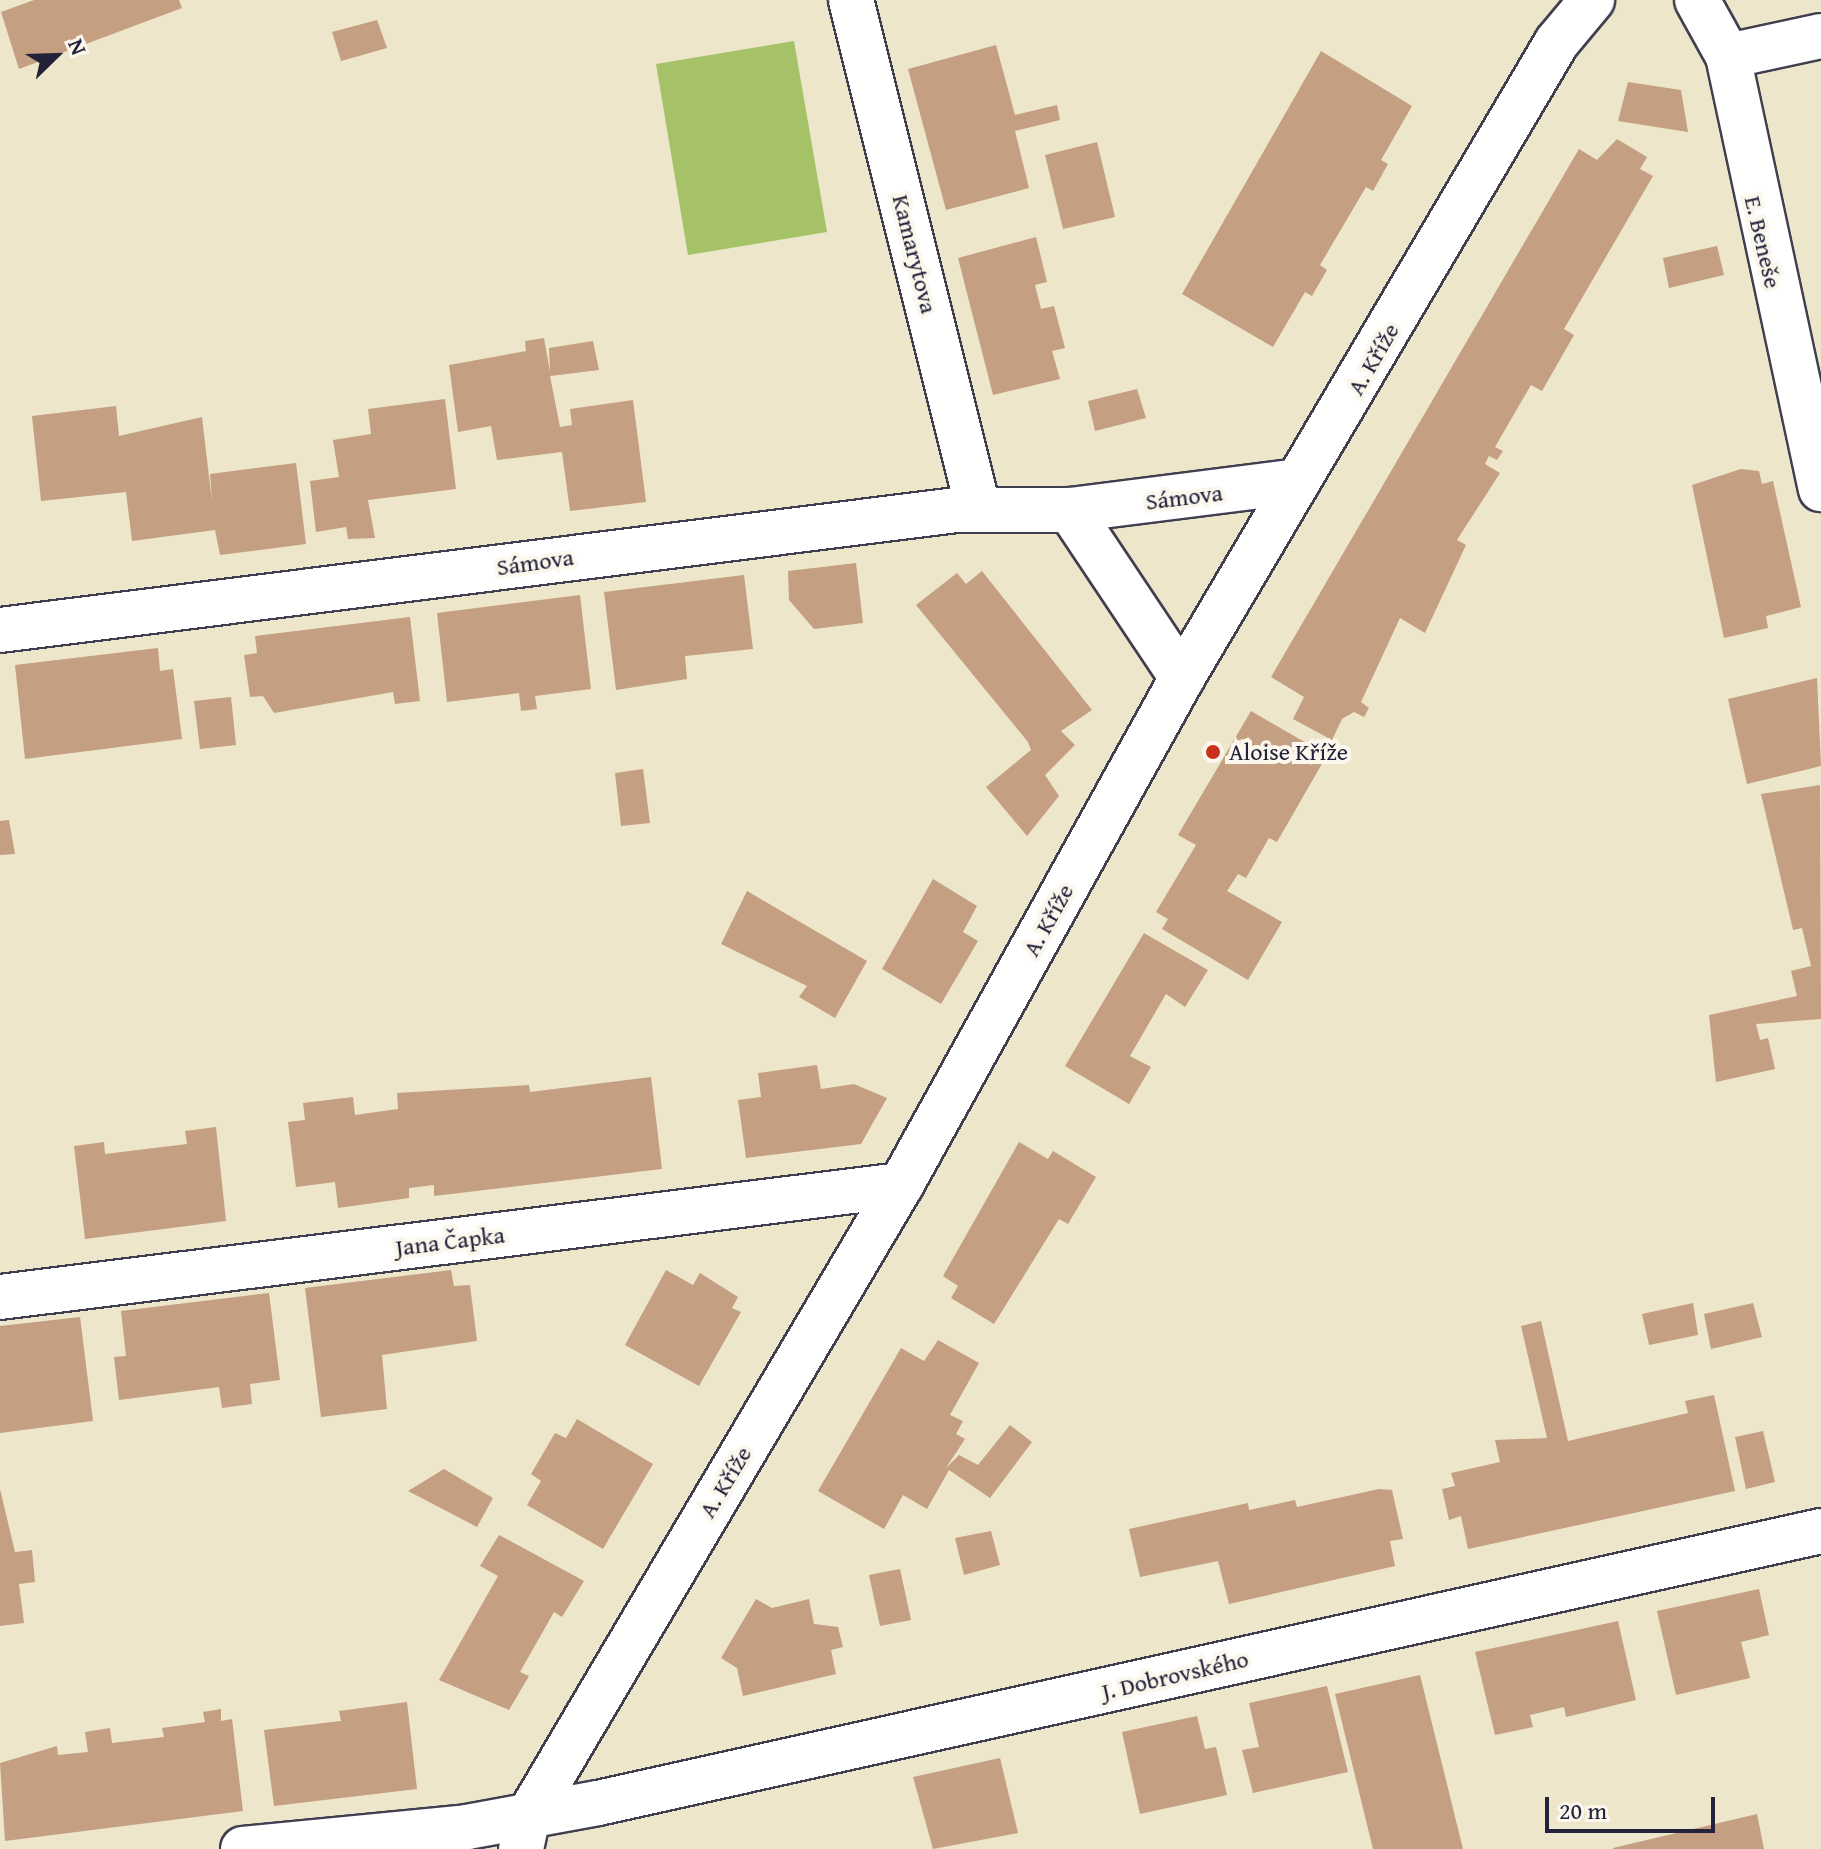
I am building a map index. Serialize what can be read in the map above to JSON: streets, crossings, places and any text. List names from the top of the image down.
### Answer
{
  "streets": {
    "street": [
      "E. Beneše",
      "Kamarytova",
      "A. Kříže",
      "Sámova",
      "Jana Čapka",
      "J. Dobrovského"
    ]
  },
  "crossings": [
    ["Kamarytova", "Sámova"],
    ["A. Kříže", "Sámova"],
    ["A. Kříže", "Jana Čapka"],
    ["A. Kříže", "J. Dobrovského"]
  ],
  "places": ["Aloise Kříže"],
  "scale_bar": "20 m",
  "north": "top right"
}
